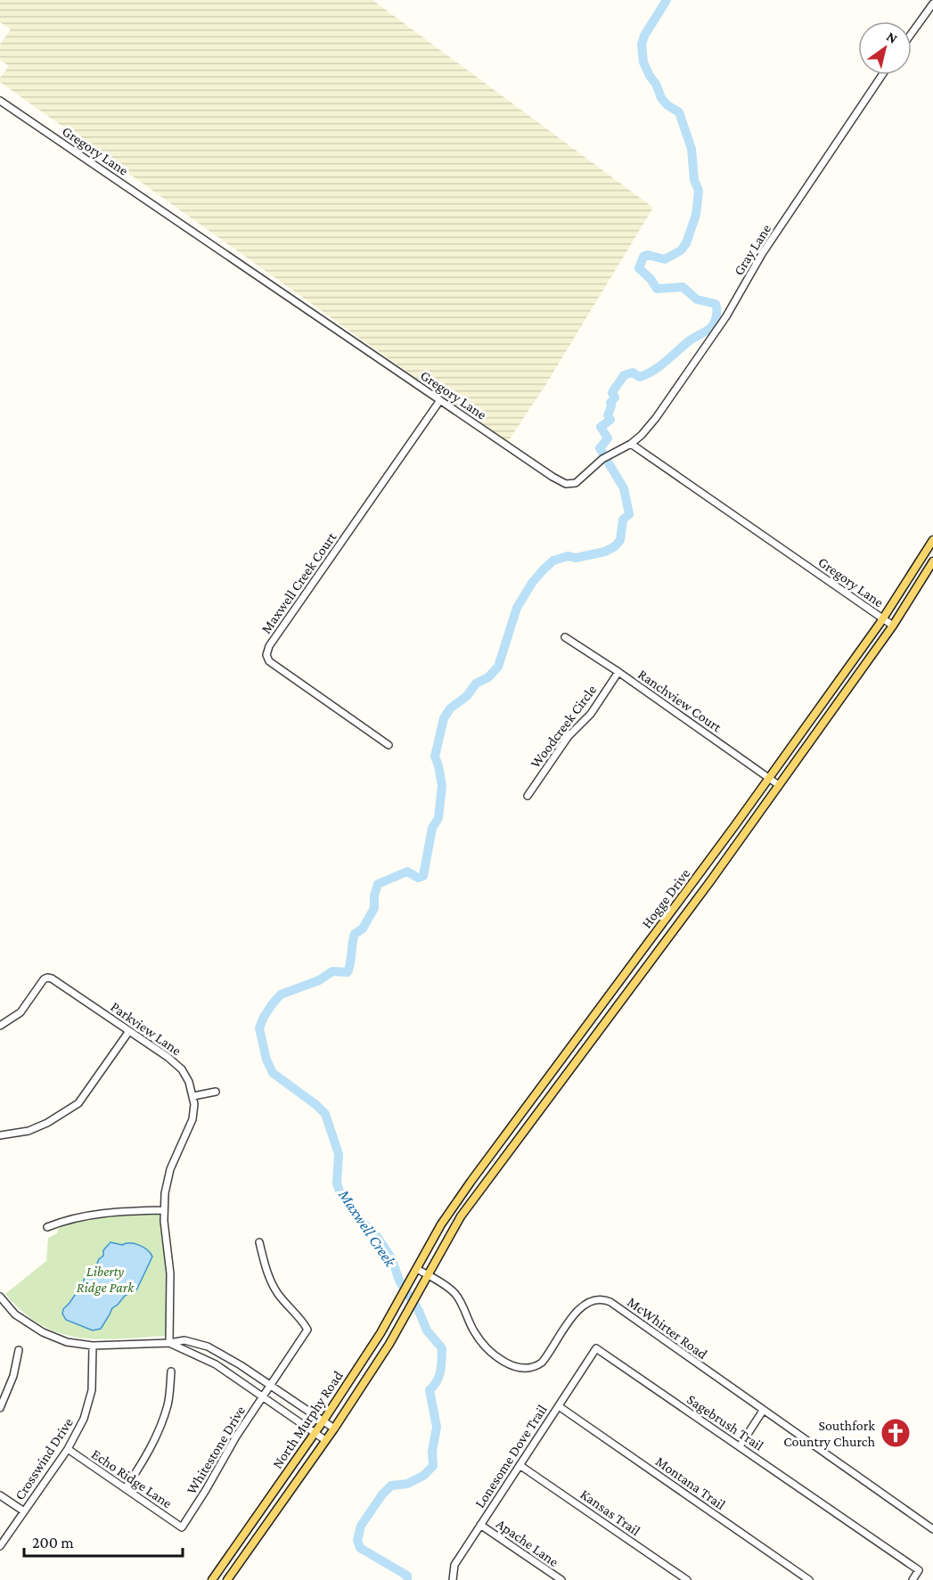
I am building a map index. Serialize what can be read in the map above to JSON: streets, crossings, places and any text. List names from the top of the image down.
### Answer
{
  "streets": {
    "main road": ["Hogge Drive", "North Murphy Road"],
    "street": [
      "Gregory Lane",
      "Gray Lane",
      "Maxwell Creek Court",
      "Ranchview Court",
      "Woodcreek Circle",
      "Parkview Lane",
      "McWhirter Road",
      "Sagebrush Trail",
      "Whitestone Drive",
      "Lonesome Dove Trail",
      "Crosswind Drive",
      "Echo Ridge Lane",
      "Montana Trail",
      "Kansas Trail",
      "Apache Lane"
    ]
  },
  "crossings": [
    ["Gregory Lane", "Gray Lane"],
    ["Gregory Lane", "Maxwell Creek Court"],
    ["Gregory Lane", "Hogge Drive"],
    ["Ranchview Court", "Woodcreek Circle"],
    ["Ranchview Court", "Hogge Drive"],
    ["Hogge Drive", "McWhirter Road"],
    ["Hogge Drive", "North Murphy Road"],
    ["McWhirter Road", "North Murphy Road"],
    ["Sagebrush Trail", "Lonesome Dove Trail"],
    ["Whitestone Drive", "Echo Ridge Lane"],
    ["Lonesome Dove Trail", "Montana Trail"],
    ["Lonesome Dove Trail", "Kansas Trail"],
    ["Lonesome Dove Trail", "Apache Lane"],
    ["Crosswind Drive", "Echo Ridge Lane"]
  ],
  "water": ["Maxwell Creek"],
  "parks": ["Liberty Ridge Park"],
  "places": {
    "church": ["Southfork Country Church"]
  },
  "scale_bar": "200 m",
  "north": "top right"
}
